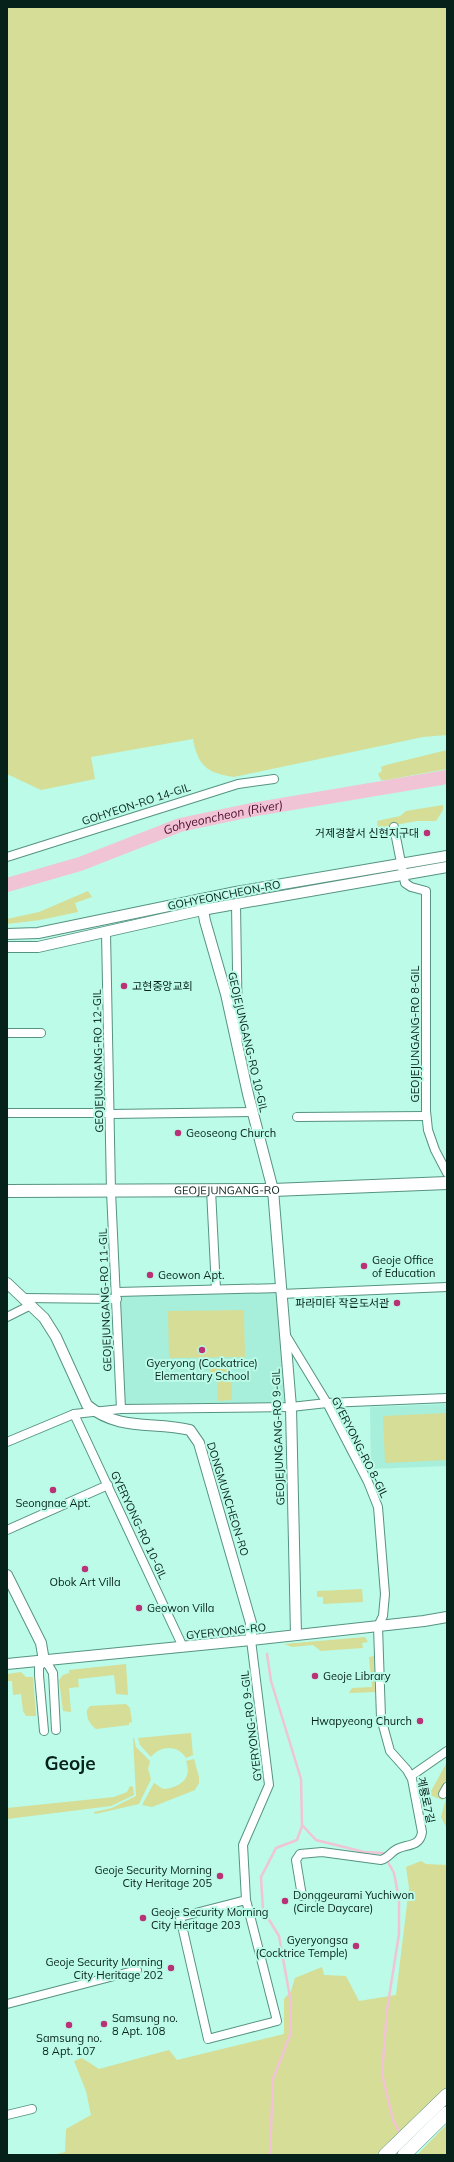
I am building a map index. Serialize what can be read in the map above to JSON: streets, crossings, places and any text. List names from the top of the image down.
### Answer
{
  "streets": {
    "main road": ["GEOJEJUNGANG-RO"],
    "street": [
      "GOHYEON-RO 14-GIL",
      "GOHYEONCHEON-RO",
      "GEOJEJUNGANG-RO 8-GIL",
      "GEOJEJUNGANG-RO 10-GIL",
      "GEOJEJUNGANG-RO 12-GIL",
      "GEOJEJUNGANG-RO 11-GIL",
      "GEOJEJUNGANG-RO 9-GIL",
      "GYERYONG-RO 8-GIL",
      "DONGMUNCHEON-RO",
      "GYERYONG-RO 10-GIL",
      "GYERYONG-RO",
      "GYERYONG-RO 9-GIL",
      "계룡로7길"
    ]
  },
  "crossings": [
    ["GOHYEONCHEON-RO", "GEOJEJUNGANG-RO 8-GIL"],
    ["GOHYEONCHEON-RO", "GEOJEJUNGANG-RO 10-GIL"],
    ["GOHYEONCHEON-RO", "GEOJEJUNGANG-RO 12-GIL"],
    ["GEOJEJUNGANG-RO 10-GIL", "GEOJEJUNGANG-RO"],
    ["GEOJEJUNGANG-RO 10-GIL", "GEOJEJUNGANG-RO 9-GIL"],
    ["GEOJEJUNGANG-RO 12-GIL", "GEOJEJUNGANG-RO"],
    ["GEOJEJUNGANG-RO 12-GIL", "GEOJEJUNGANG-RO 11-GIL"],
    ["GEOJEJUNGANG-RO", "GEOJEJUNGANG-RO 11-GIL"],
    ["GEOJEJUNGANG-RO", "GEOJEJUNGANG-RO 9-GIL"],
    ["GEOJEJUNGANG-RO 9-GIL", "GYERYONG-RO 8-GIL"],
    ["GEOJEJUNGANG-RO 9-GIL", "GYERYONG-RO"],
    ["GYERYONG-RO 8-GIL", "GYERYONG-RO"],
    ["GYERYONG-RO 8-GIL", "계룡로7길"],
    ["DONGMUNCHEON-RO", "GYERYONG-RO"],
    ["DONGMUNCHEON-RO", "GYERYONG-RO 9-GIL"],
    ["GYERYONG-RO 10-GIL", "GYERYONG-RO"],
    ["GYERYONG-RO", "GYERYONG-RO 9-GIL"],
    ["GYERYONG-RO", "계룡로7길"]
  ],
  "districts": ["Geoje"],
  "water": ["Gohyeoncheon (River)"],
  "places": [
    "거제경찰서 신현지구대",
    "고현중앙교회",
    "Geoseong Church",
    "Geoje Office of Education",
    "Geowon Apt.",
    "파라미타 작은도서관",
    "Gyeryong (Cockatrice) Elementary School",
    "Seongnae Apt.",
    "Obok Art Villa",
    "Geowon Villa",
    "Geoje Library",
    "Hwapyeong Church",
    "Geoje Security Morning City Heritage 205",
    "Donggeurami Yuchiwon (Circle Daycare)",
    "Geoje Security Morning City Heritage 203",
    "Gyeryongsa (Cocktrice Temple)",
    "Geoje Security Morning City Heritage 202",
    "Samsung no. 8 Apt. 108",
    "Samsung no. 8 Apt. 107"
  ]
}
